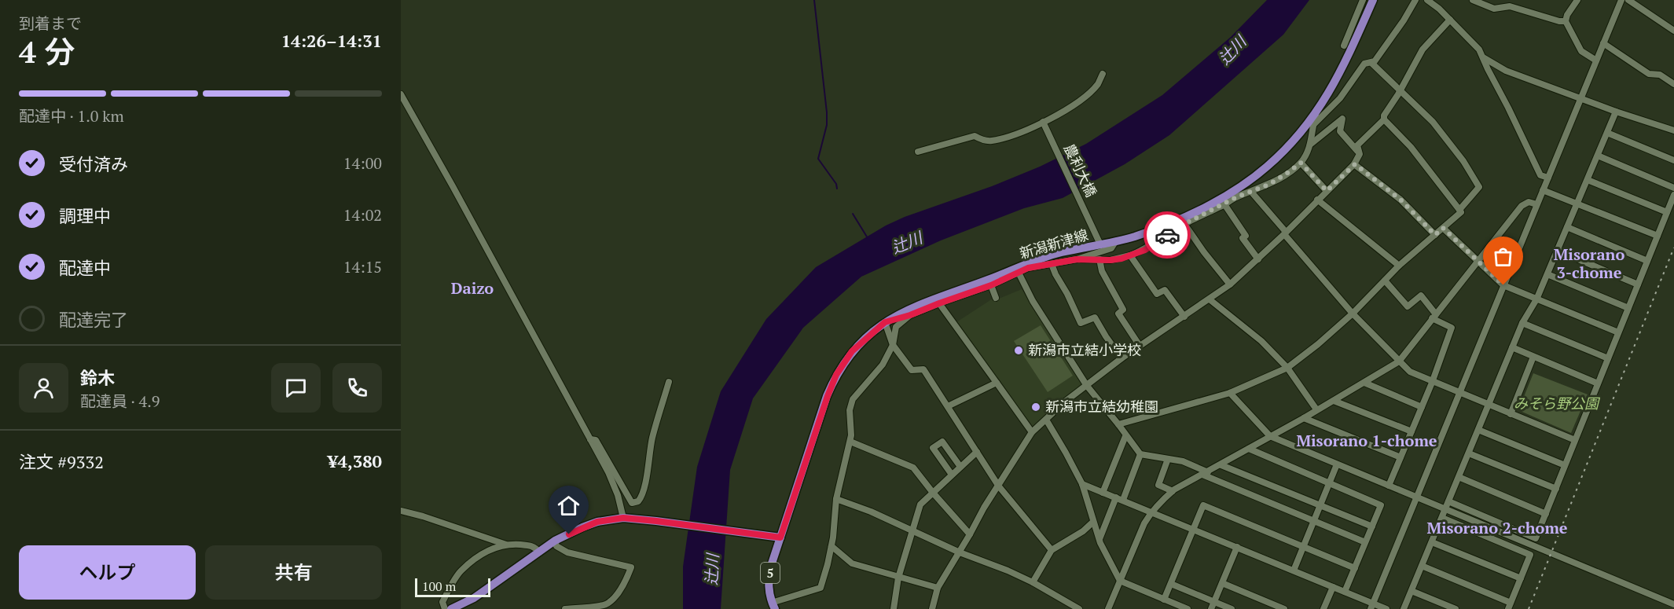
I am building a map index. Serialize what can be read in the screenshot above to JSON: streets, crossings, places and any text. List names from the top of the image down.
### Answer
{
  "streets": {
    "main road": ["新潟新津線", "5"],
    "street": ["農利大橋"]
  },
  "crossings": [
    ["農利大橋", "新潟新津線"],
    ["新潟新津線", "5"]
  ],
  "districts": [
    "Misorano 3-chome",
    "Daizo",
    "Misorano 1-chome",
    "Misorano 2-chome"
  ],
  "water": ["辻川"],
  "parks": ["みそら野公園"],
  "places": ["新潟市立結小学校", "新潟市立結幼稚園"],
  "scale_bar": "100 m",
  "page": {
    "heading": ["4 分", "到着まで", "14:26–14:31"],
    "panel": [
      "鈴木",
      "配達員 · 4.9",
      "注文 #9332",
      "¥4,380"
    ],
    "bar": "配達中 · 1.0 km",
    "list": [
      ["受付済み", "14:00"],
      ["調理中", "14:02"],
      ["配達中", "14:15"],
      "配達完了"
    ],
    "buttons": ["ヘルプ", "共有"],
    "scale": "100 m"
  }
}
